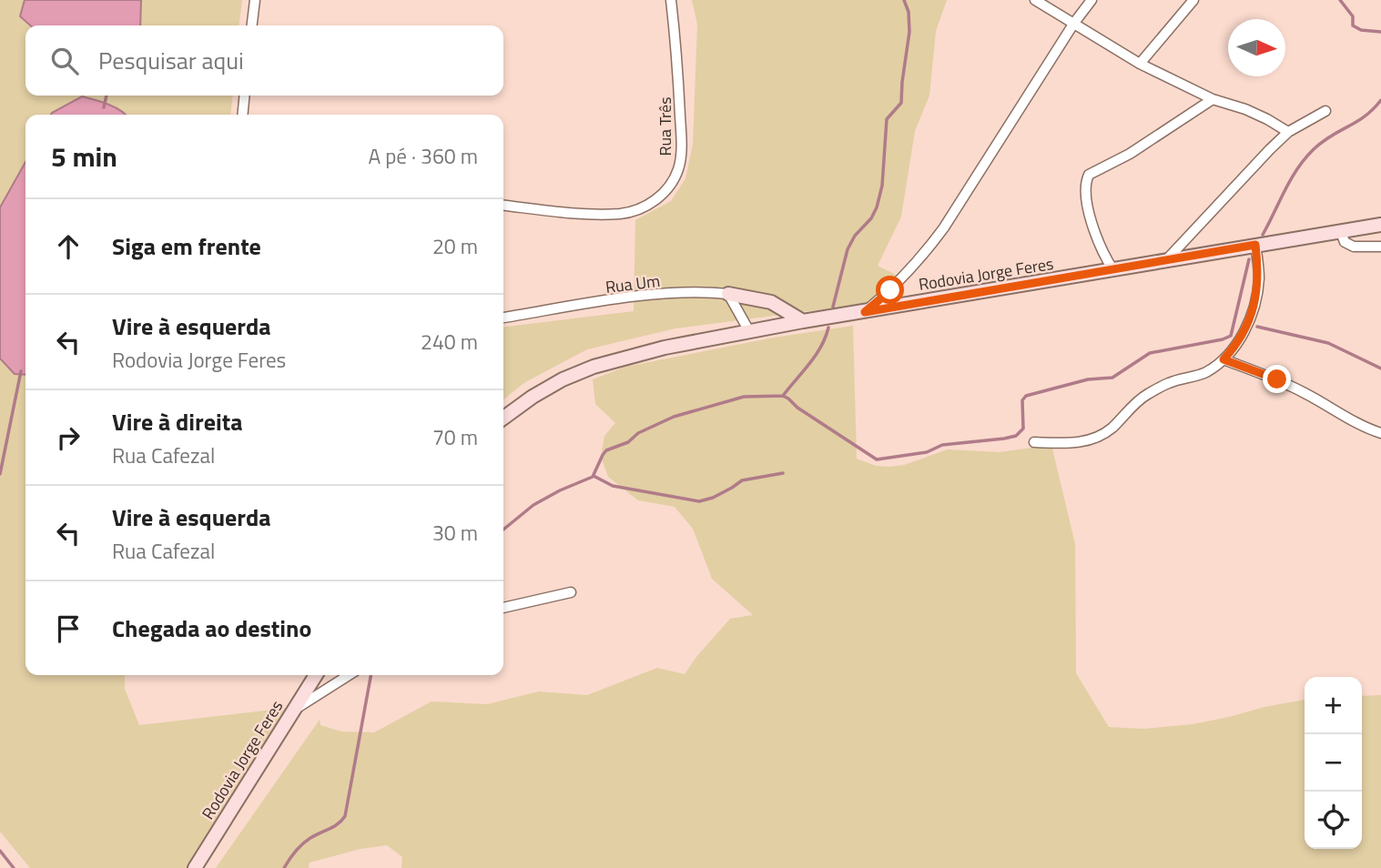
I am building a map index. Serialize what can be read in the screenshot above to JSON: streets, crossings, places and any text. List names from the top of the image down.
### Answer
{
  "streets": {
    "main road": ["Rodovia Jorge Feres"],
    "street": ["Rua Três", "Rua Um"]
  },
  "north": "right",
  "page": {
    "search": "Pesquisar aqui",
    "heading": ["5 min", "A pé · 360 m"],
    "list": [
      ["Siga em frente", "20 m"],
      ["Vire à esquerda", "Rodovia Jorge Feres", "240 m"],
      ["Vire à direita", "Rua Cafezal", "70 m"],
      ["Vire à esquerda", "Rua Cafezal", "30 m"],
      "Chegada ao destino"
    ],
    "map_buttons": ["+", "−"]
  }
}
